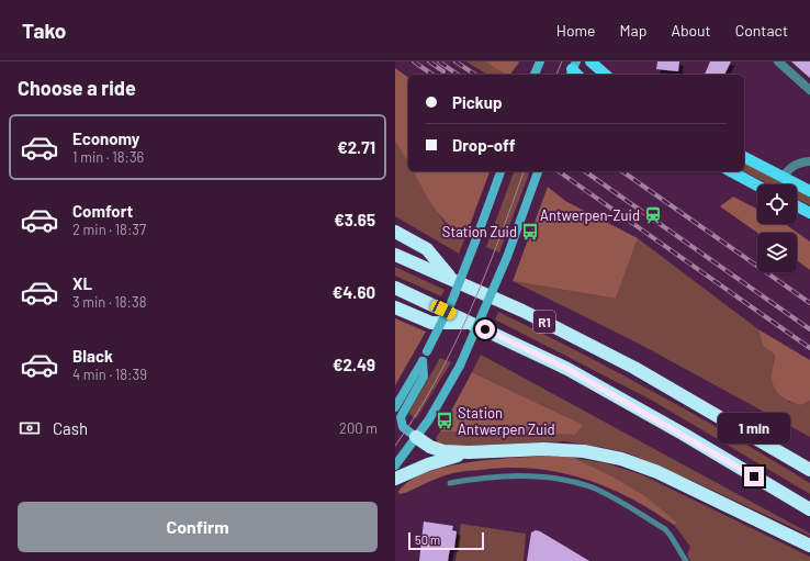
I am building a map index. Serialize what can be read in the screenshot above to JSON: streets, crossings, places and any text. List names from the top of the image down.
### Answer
{
  "streets": {
    "highway": ["R1"]
  },
  "places": {
    "station": ["Antwerpen-Zuid"],
    "bus stop": ["Station Zuid", "Station Antwerpen Zuid"]
  },
  "scale_bar": "50 m",
  "page": {
    "header": "Tako",
    "nav": [
      "Home",
      "Map",
      "About",
      "Contact"
    ],
    "heading": "Choose a ride",
    "banner": ["Pickup", "Drop-off"],
    "list": [
      {
        "name": "Economy",
        "note": "1 min · 18:36",
        "value": "€2.71"
      },
      {
        "name": "Comfort",
        "note": "2 min · 18:37",
        "value": "€3.65"
      },
      {
        "name": "XL",
        "note": "3 min · 18:38",
        "value": "€4.60"
      },
      {
        "name": "Black",
        "note": "4 min · 18:39",
        "value": "€2.49"
      }
    ],
    "pay": ["Cash", "200 m"],
    "bubble": "1 min",
    "buttons": "Confirm",
    "scale": "50 m"
  }
}
